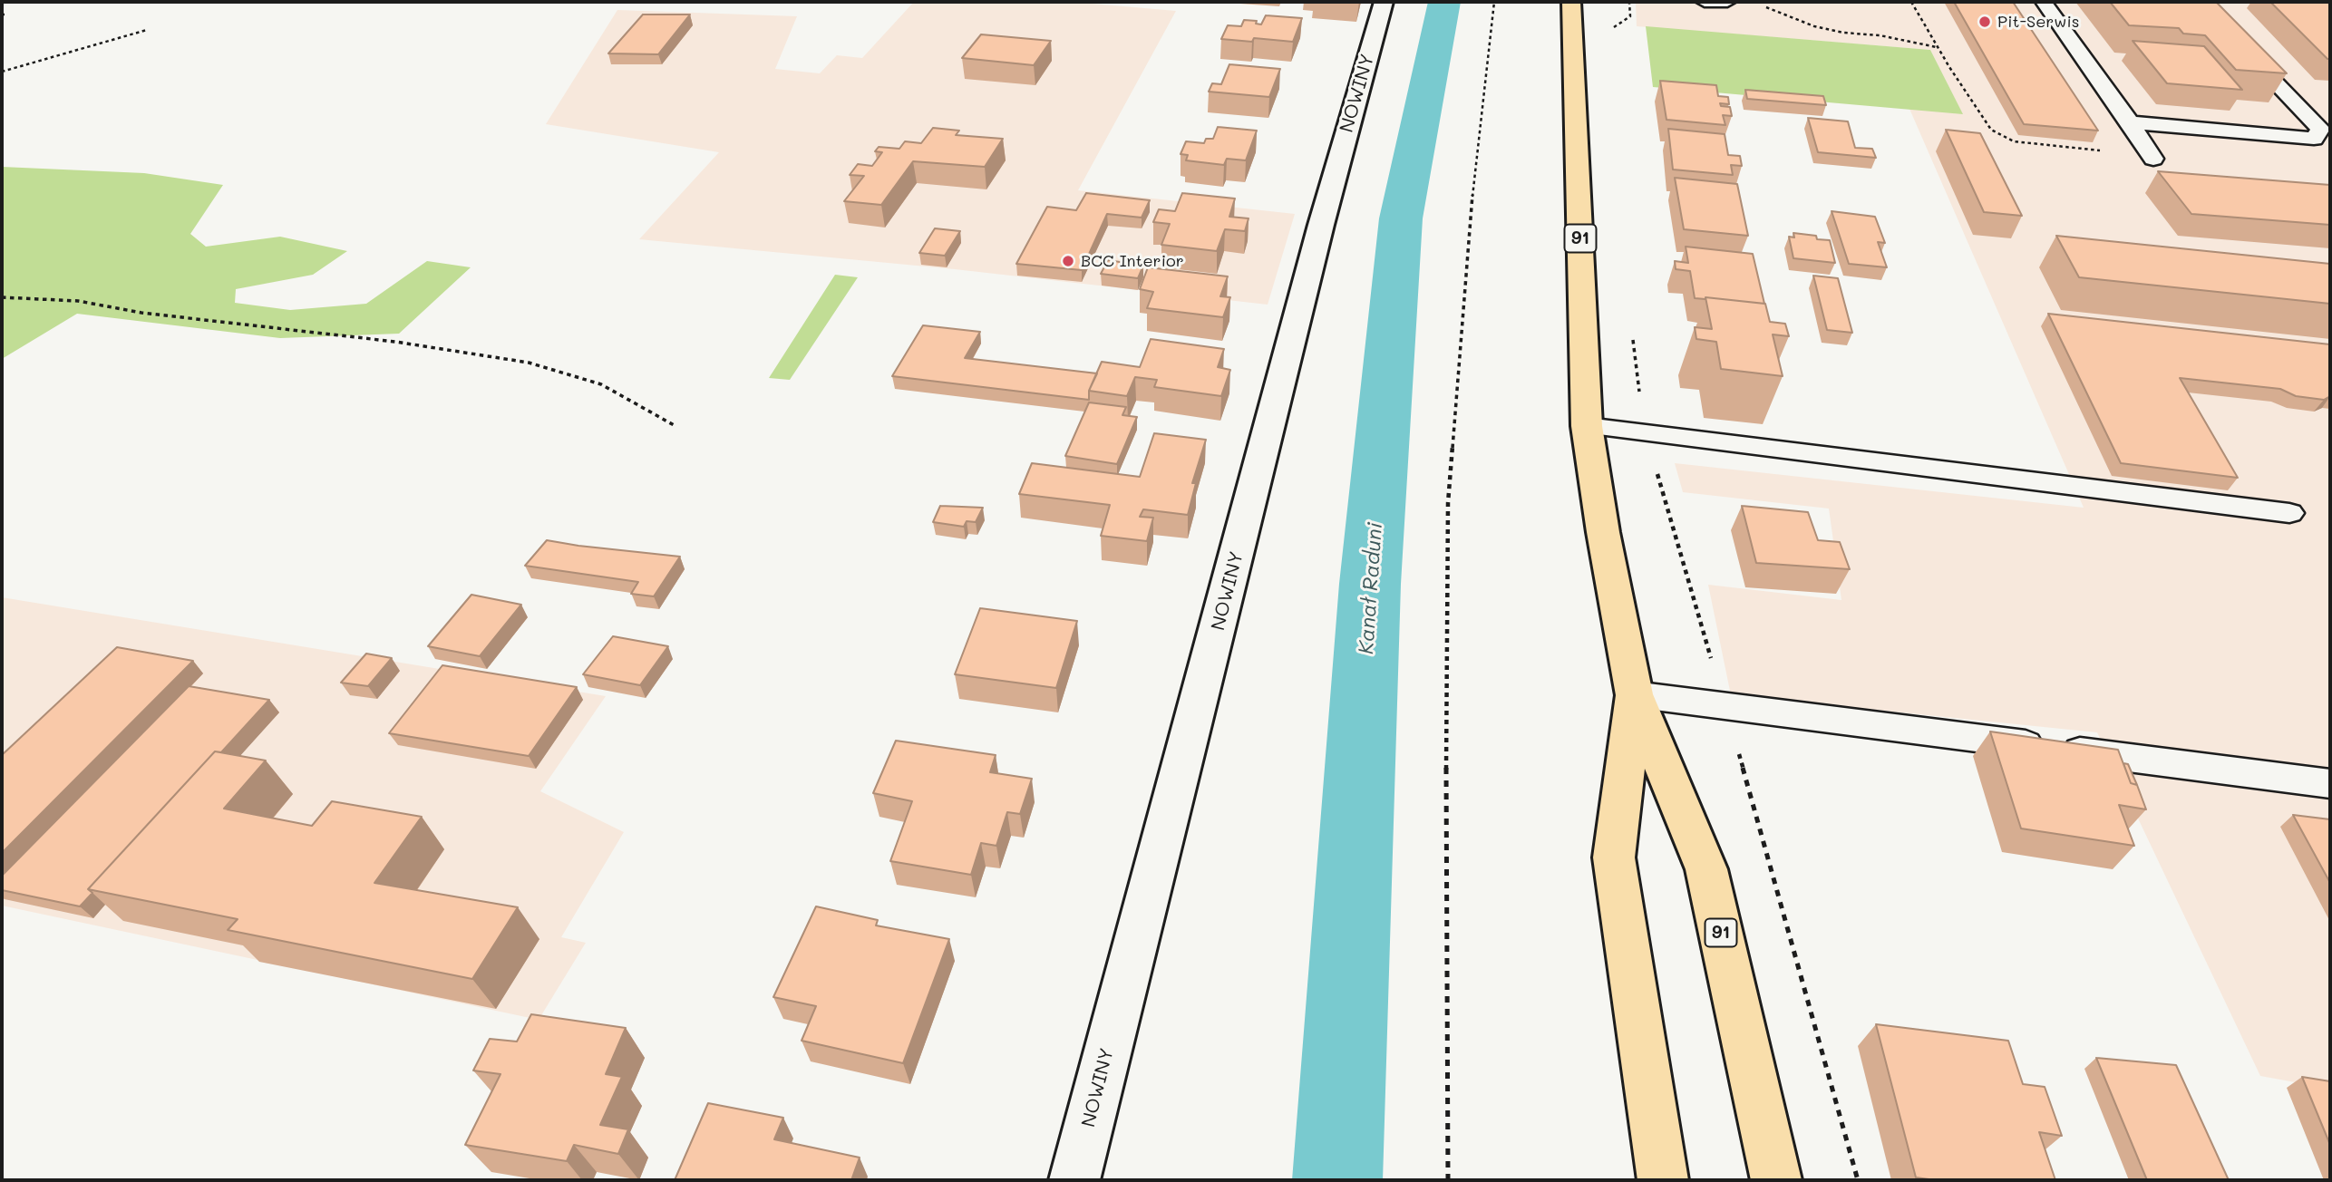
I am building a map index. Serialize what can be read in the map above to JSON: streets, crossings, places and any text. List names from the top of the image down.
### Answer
{
  "streets": {
    "main road": ["91"],
    "street": ["NOWINY"]
  },
  "water": ["Kanał Raduni"],
  "places": ["Pit-Serwis", "BCC Interior"]
}
